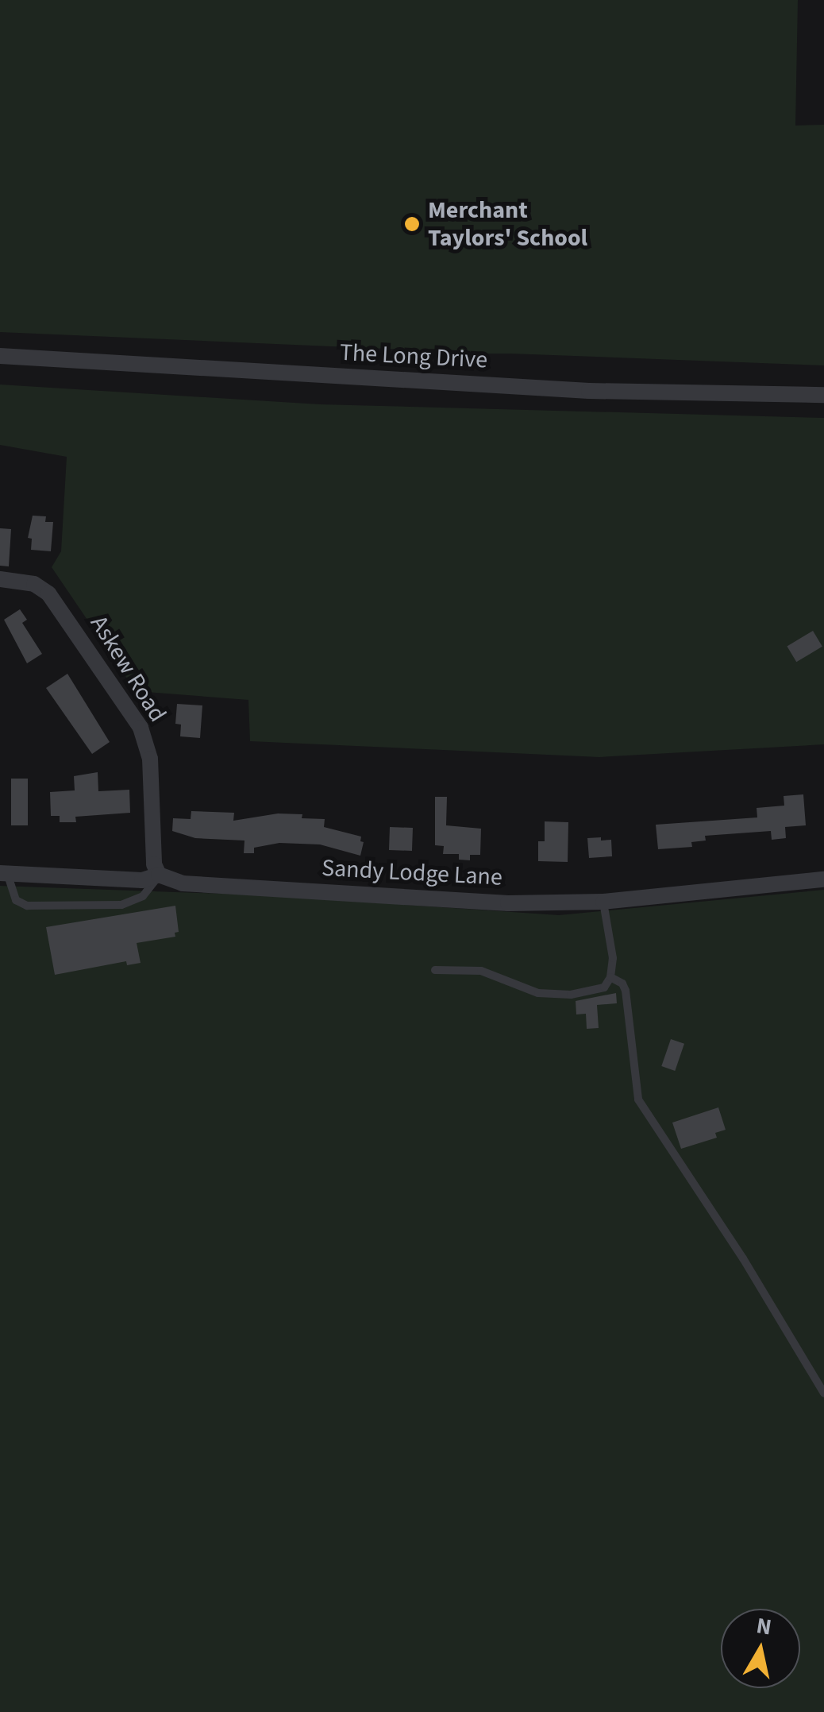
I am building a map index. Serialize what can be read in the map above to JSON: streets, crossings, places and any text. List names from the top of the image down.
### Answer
{
  "streets": {
    "street": ["The Long Drive", "Askew Road", "Sandy Lodge Lane"]
  },
  "crossings": [
    ["Askew Road", "Sandy Lodge Lane"]
  ],
  "places": ["Merchant Taylors' School"],
  "north": "top"
}
